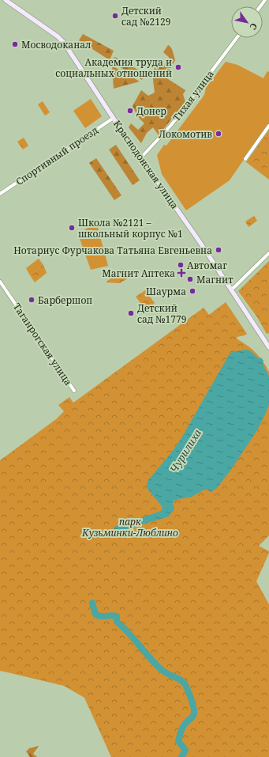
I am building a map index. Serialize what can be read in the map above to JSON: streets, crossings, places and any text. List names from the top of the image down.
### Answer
{
  "streets": {
    "main road": ["Краснодонская улица"],
    "street": ["Тихая улица", "Спортивный проезд", "Таганрогская улица"]
  },
  "crossings": [
    ["Тихая улица", "Краснодонская улица"],
    ["Спортивный проезд", "Краснодонская улица"]
  ],
  "water": ["Чурилиха"],
  "parks": ["парк Кузьминки-Люблино"],
  "places": {
    "other": [
      "Детский сад №2129",
      "Мосводоканал",
      "Академия труда и социальных отношений",
      "Донер",
      "Локомотив",
      "Школа №2121 – школьный корпус №1",
      "Нотариус Фурчакова Татьяна Евгеньевна",
      "Автомаг",
      "Магнит",
      "Шаурма",
      "Барбершоп",
      "Детский сад №1779"
    ],
    "health": ["Магнит Аптека"]
  },
  "north": "bottom right"
}
